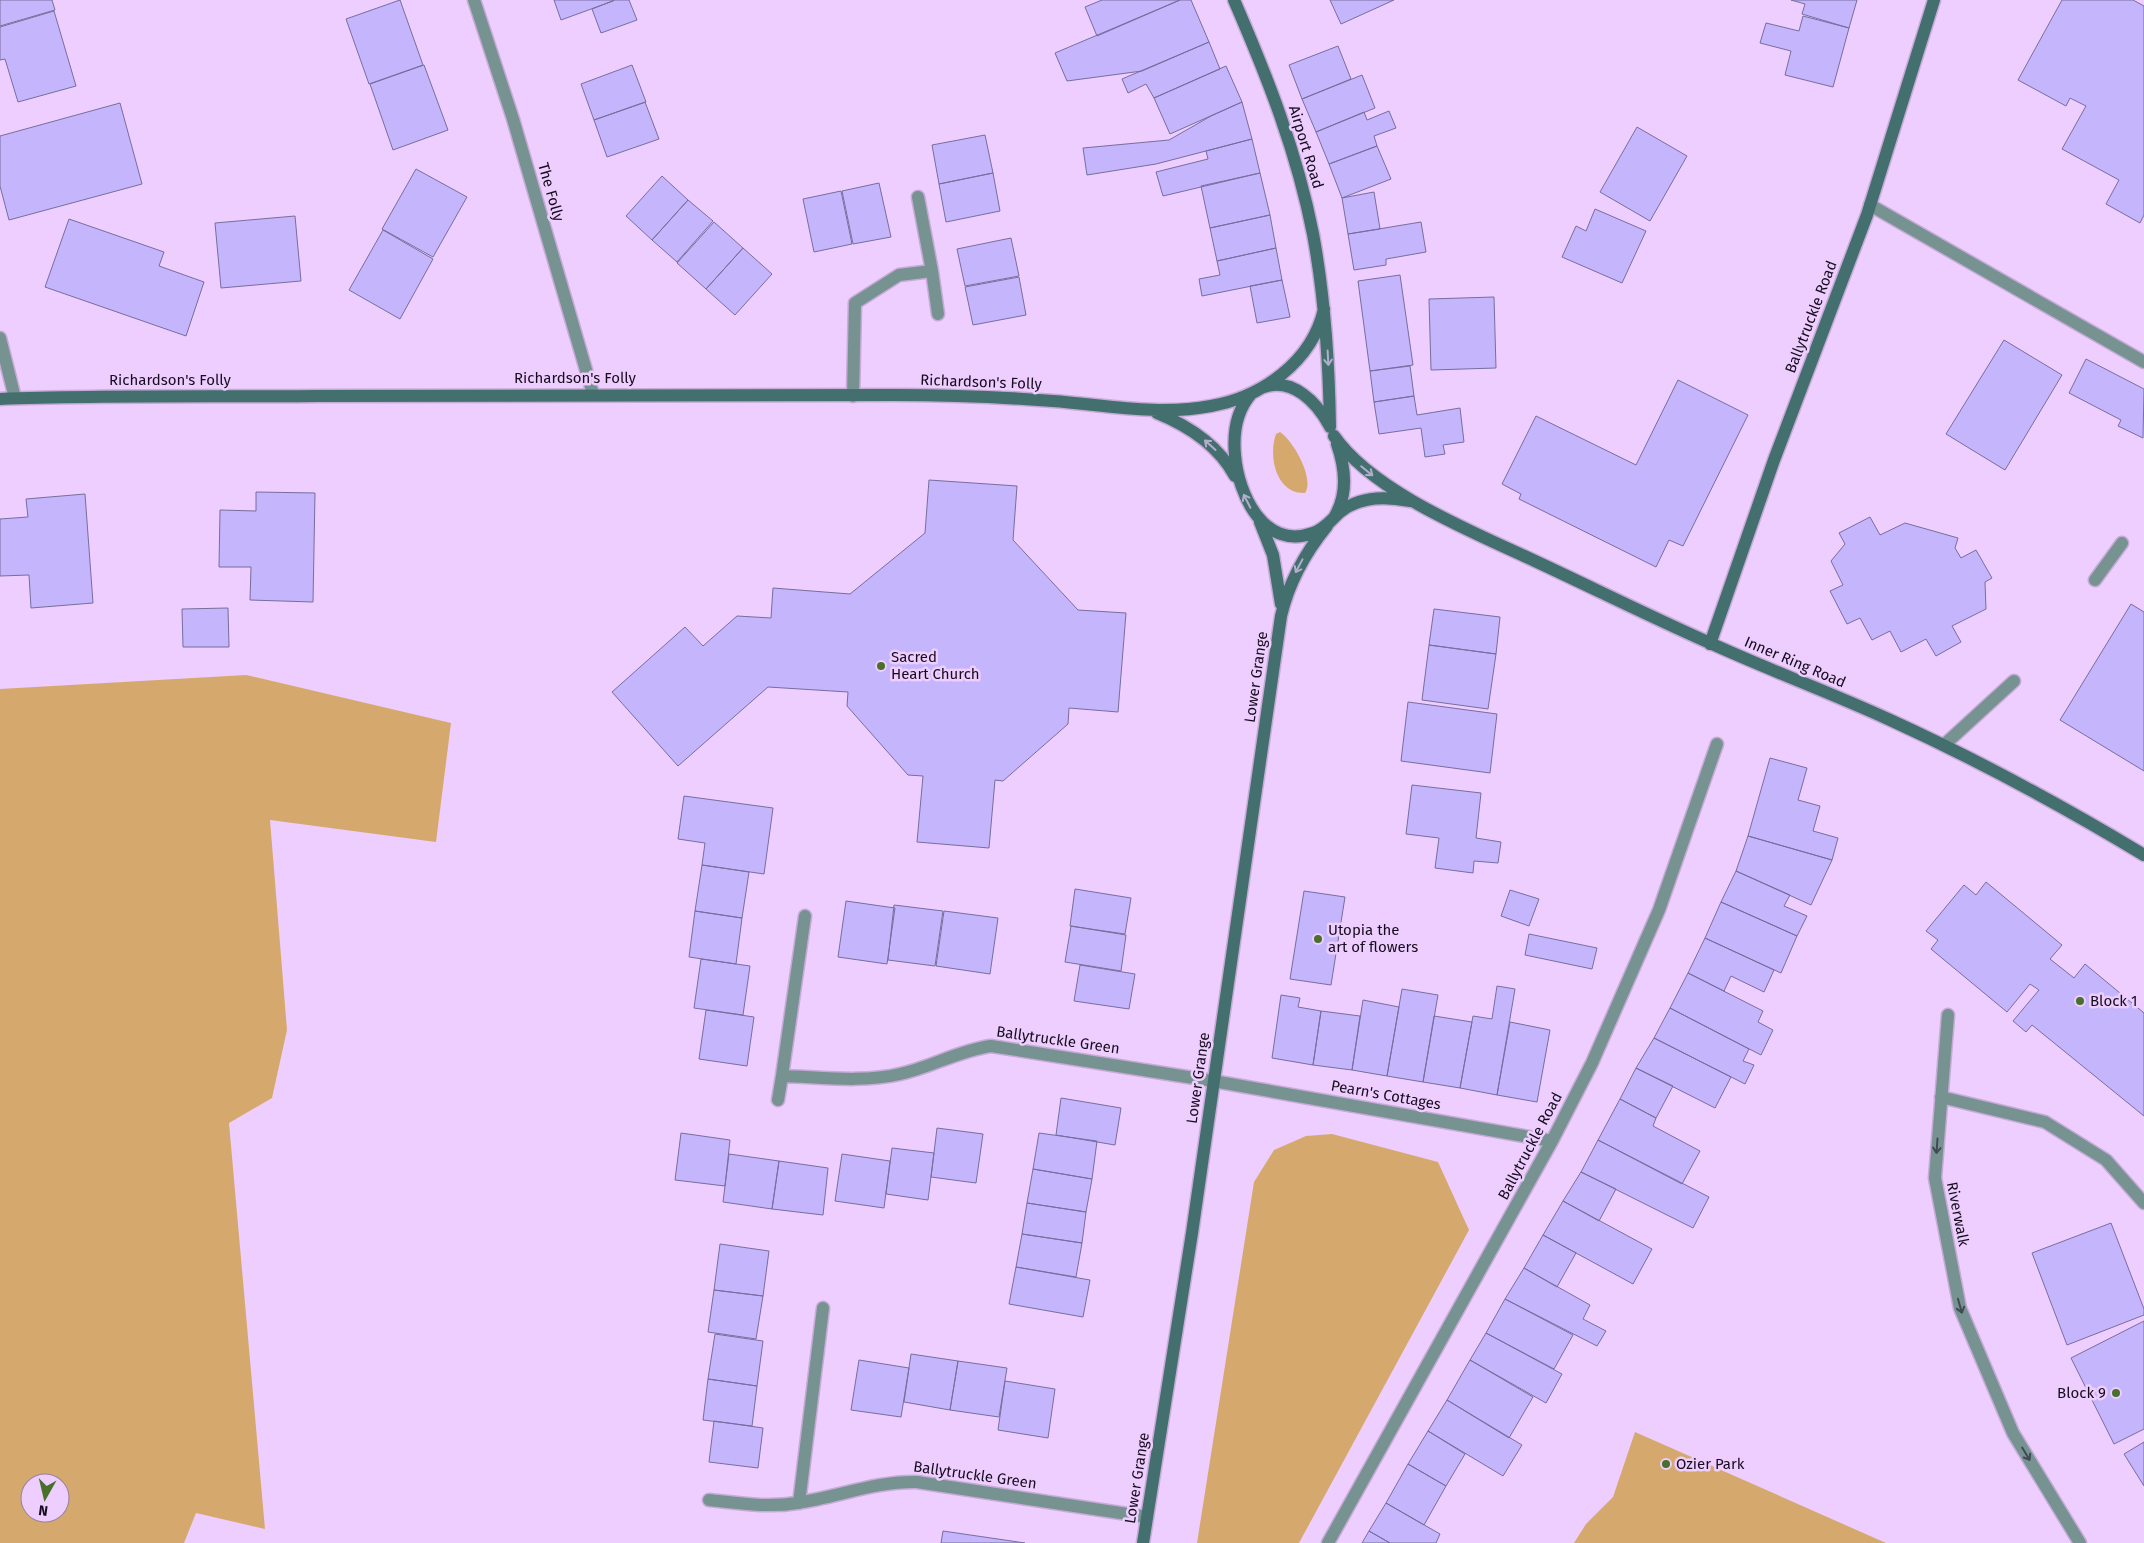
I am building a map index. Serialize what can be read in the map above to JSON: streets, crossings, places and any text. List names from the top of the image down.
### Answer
{
  "streets": {
    "main road": [
      "Airport Road",
      "Ballytruckle Road",
      "Richardson's Folly",
      "Inner Ring Road",
      "Lower Grange"
    ],
    "street": [
      "The Folly",
      "Ballytruckle Green",
      "Pearn's Cottages",
      "Riverwalk"
    ]
  },
  "crossings": [
    ["The Folly", "Richardson's Folly"],
    ["Ballytruckle Road", "Inner Ring Road"],
    ["Ballytruckle Road", "Pearn's Cottages"],
    ["Lower Grange", "Ballytruckle Green"],
    ["Lower Grange", "Pearn's Cottages"],
    ["Ballytruckle Green", "Pearn's Cottages"]
  ],
  "one_way": ["Riverwalk"],
  "places": [
    "Sacred Heart Church",
    "Utopia the art of flowers",
    "Block 1",
    "Block 9",
    "Ozier Park"
  ],
  "north": "bottom"
}
